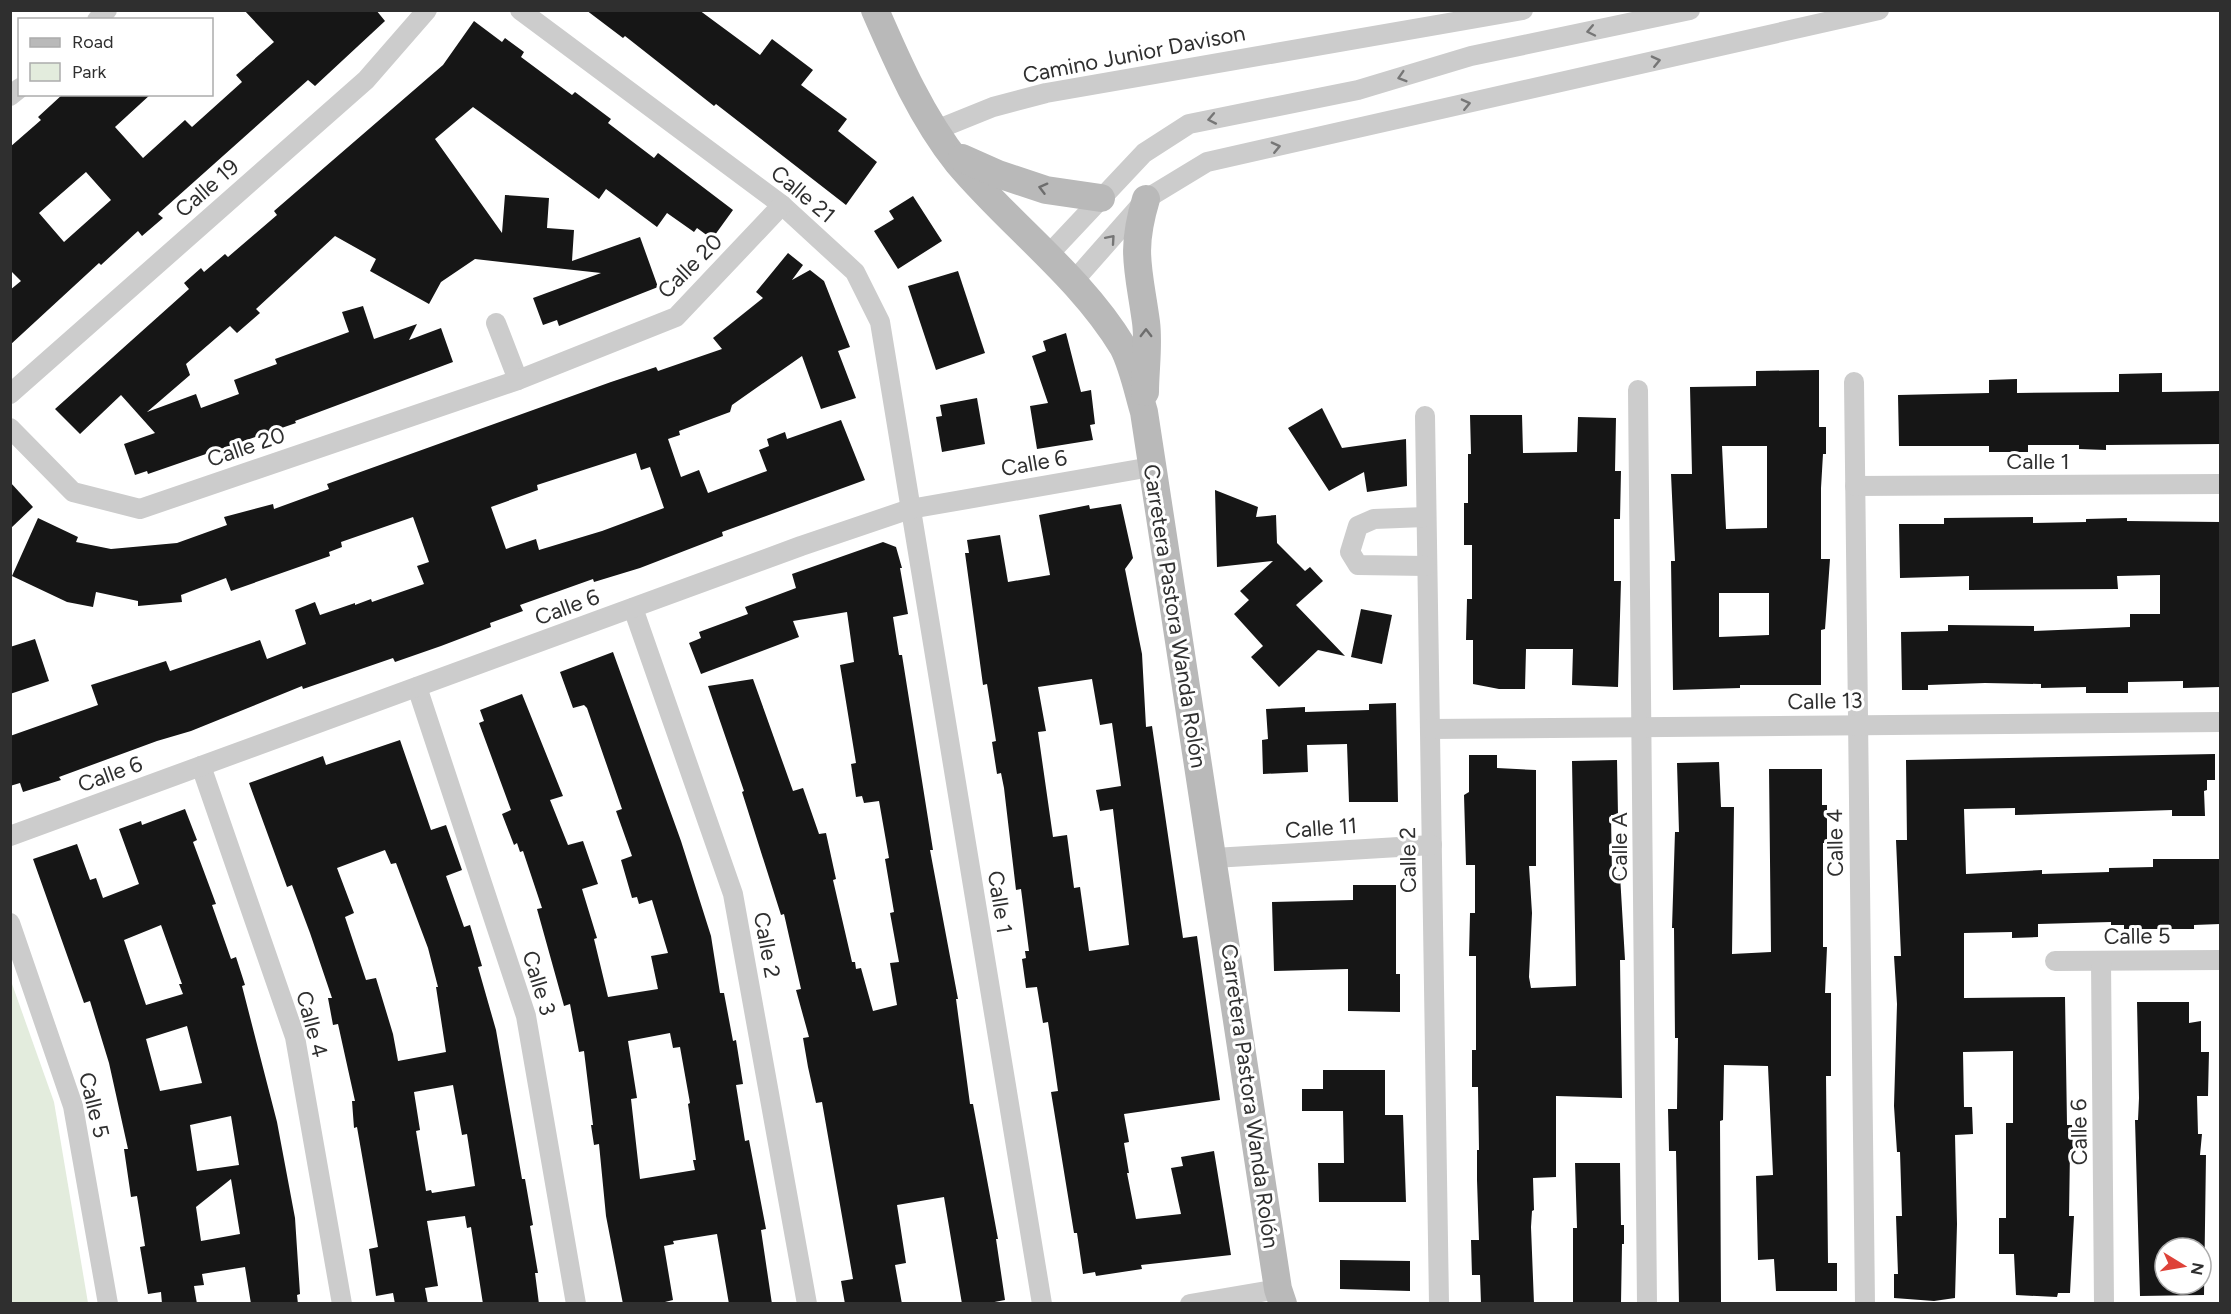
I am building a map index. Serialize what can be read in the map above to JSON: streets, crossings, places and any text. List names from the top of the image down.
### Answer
{
  "streets": {
    "street": [
      "Camino Junior Davison",
      "Calle 19",
      "Calle 21",
      "Calle 20",
      "Calle 1",
      "Calle 6",
      "Carretera Pastora Wanda Rolón",
      "Calle 13",
      "Calle 11",
      "Calle 4",
      "Calle A",
      "Calle 2",
      "Calle 5",
      "Calle 3"
    ]
  },
  "crossings": [
    ["Camino Junior Davison", "Carretera Pastora Wanda Rolón"],
    ["Calle 21", "Calle 20"],
    ["Calle 21", "Calle 1"],
    ["Calle 21", "Calle 6"],
    ["Calle 1", "Calle 6"],
    ["Calle 1", "Calle 4"],
    ["Calle 6", "Carretera Pastora Wanda Rolón"],
    ["Calle 6", "Calle 4"],
    ["Calle 6", "Calle 2"],
    ["Calle 6", "Calle 5"],
    ["Calle 6", "Calle 3"],
    ["Carretera Pastora Wanda Rolón", "Calle 11"],
    ["Calle 13", "Calle 4"],
    ["Calle 13", "Calle A"],
    ["Calle 13", "Calle 2"],
    ["Calle 11", "Calle 2"]
  ],
  "legend": ["Road", "Park"],
  "north": "right"
}
